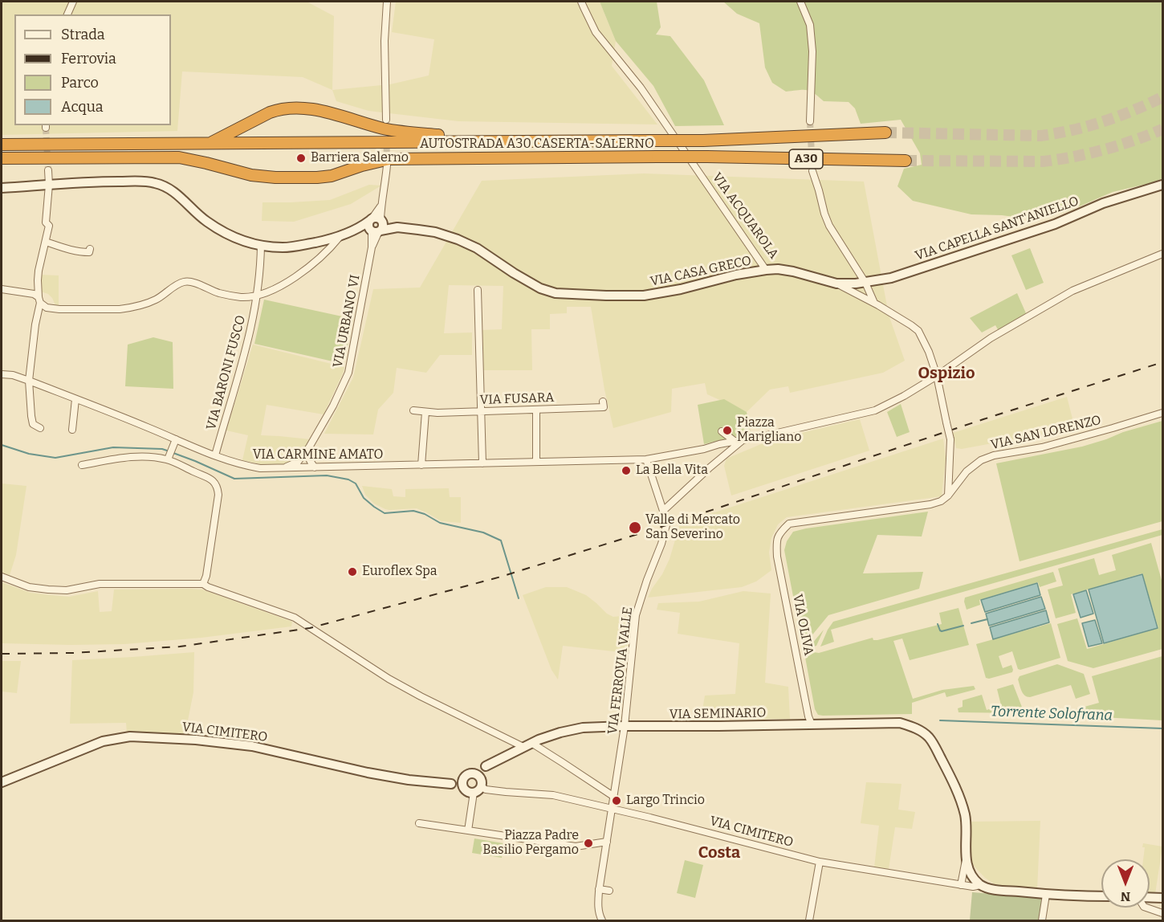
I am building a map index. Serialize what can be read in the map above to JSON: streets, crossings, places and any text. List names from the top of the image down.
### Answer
{
  "streets": {
    "highway": ["AUTOSTRADA A30 CASERTA-SALERNO", "A30"],
    "main road": [
      "VIA ACQUAROLA",
      "VIA CAPELLA SANT'ANIELLO",
      "VIA CASA GRECO",
      "VIA SEMINARIO",
      "VIA CIMITERO"
    ],
    "street": [
      "VIA URBANO VI",
      "VIA BARONI FUSCO",
      "VIA FUSARA",
      "VIA SAN LORENZO",
      "VIA CARMINE AMATO",
      "VIA OLIVA",
      "VIA FERROVIA VALLE"
    ]
  },
  "crossings": [
    ["VIA ACQUAROLA", "VIA CAPELLA SANT'ANIELLO"],
    ["VIA ACQUAROLA", "VIA CASA GRECO"],
    ["VIA ACQUAROLA", "VIA CARMINE AMATO"],
    ["VIA CASA GRECO", "VIA URBANO VI"],
    ["VIA CASA GRECO", "VIA BARONI FUSCO"],
    ["VIA URBANO VI", "VIA CARMINE AMATO"],
    ["VIA BARONI FUSCO", "VIA CARMINE AMATO"],
    ["VIA SAN LORENZO", "VIA OLIVA"],
    ["VIA CARMINE AMATO", "VIA FERROVIA VALLE"],
    ["VIA OLIVA", "VIA SEMINARIO"],
    ["VIA FERROVIA VALLE", "VIA SEMINARIO"],
    ["VIA FERROVIA VALLE", "VIA CIMITERO"],
    ["VIA SEMINARIO", "VIA CIMITERO"]
  ],
  "districts": ["Ospizio", "Costa"],
  "water": ["Torrente Solofrana"],
  "places": [
    "Barriera Salerno",
    "Piazza Marigliano",
    "La Bella Vita",
    "Valle di Mercato San Severino",
    "Euroflex Spa",
    "Largo Trincio",
    "Piazza Padre Basilio Pergamo"
  ],
  "legend": [
    "Strada",
    "Ferrovia",
    "Parco",
    "Acqua"
  ],
  "north": "bottom"
}
